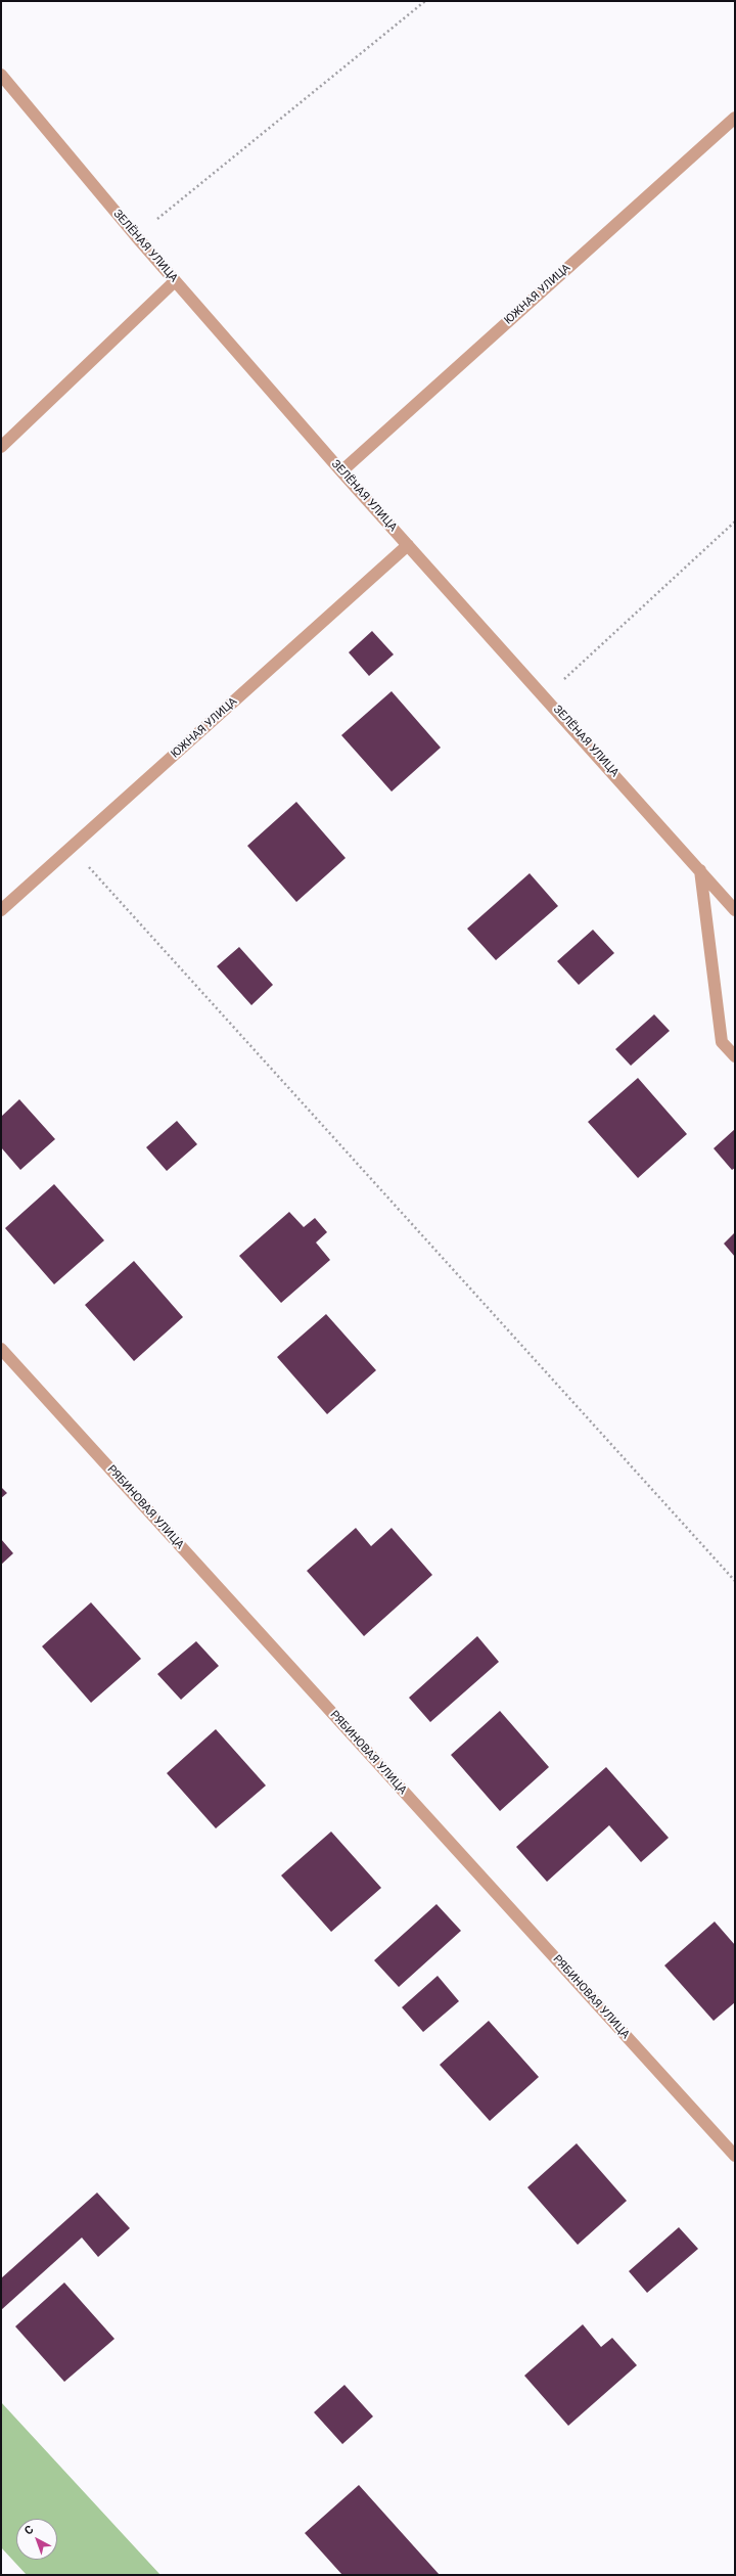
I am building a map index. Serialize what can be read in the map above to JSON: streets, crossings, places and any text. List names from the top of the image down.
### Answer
{
  "streets": {
    "street": ["ЗЕЛЁНАЯ УЛИЦА", "ЮЖНАЯ УЛИЦА", "РЯБИНОВАЯ УЛИЦА"]
  },
  "crossings": [
    ["ЗЕЛЁНАЯ УЛИЦА", "ЮЖНАЯ УЛИЦА"]
  ],
  "north": "top left"
}
